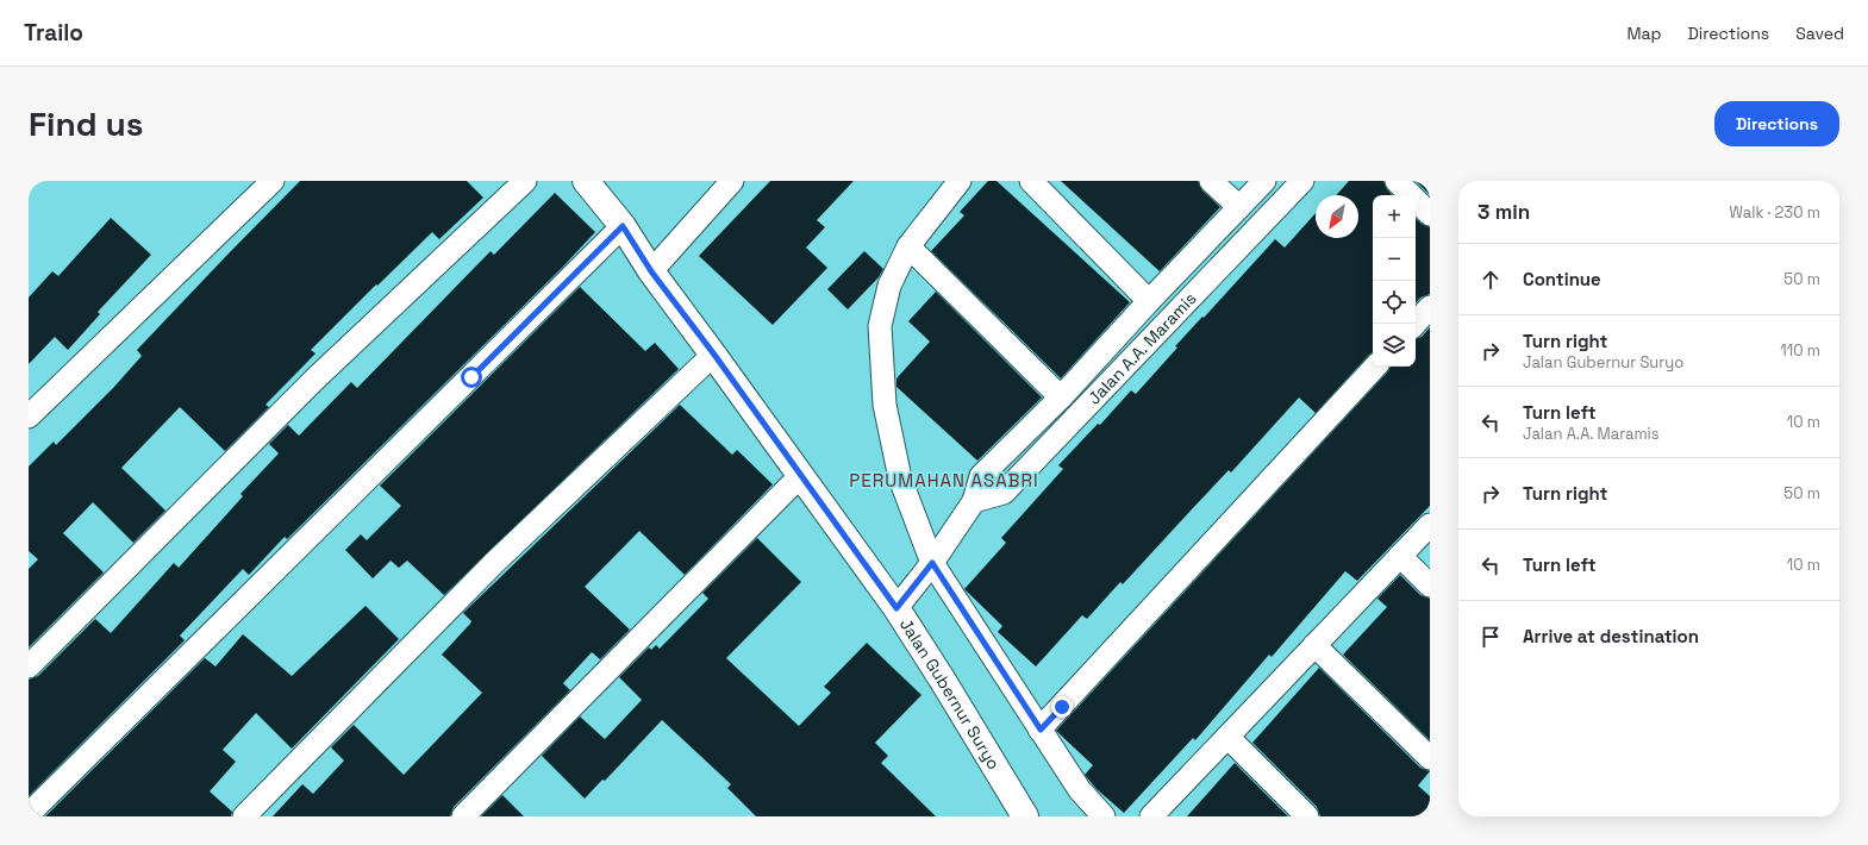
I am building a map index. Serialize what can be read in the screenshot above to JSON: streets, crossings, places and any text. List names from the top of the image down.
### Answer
{
  "streets": {
    "main road": ["Jalan Gubernur Suryo"],
    "street": ["Jalan A.A. Maramis"]
  },
  "crossings": [
    ["Jalan A.A. Maramis", "Jalan Gubernur Suryo"]
  ],
  "districts": ["PERUMAHAN ASABRI"],
  "north": "bottom left",
  "page": {
    "header": "Trailo",
    "nav": ["Map", "Directions", "Saved"],
    "buttons": "Directions",
    "title": "Find us",
    "heading": ["3 min", "Walk · 230 m"],
    "map_buttons": ["+", "−"],
    "list": [
      ["Continue", "50 m"],
      ["Turn right", "Jalan Gubernur Suryo", "110 m"],
      ["Turn left", "Jalan A.A. Maramis", "10 m"],
      ["Turn right", "50 m"],
      ["Turn left", "10 m"],
      "Arrive at destination"
    ]
  }
}
